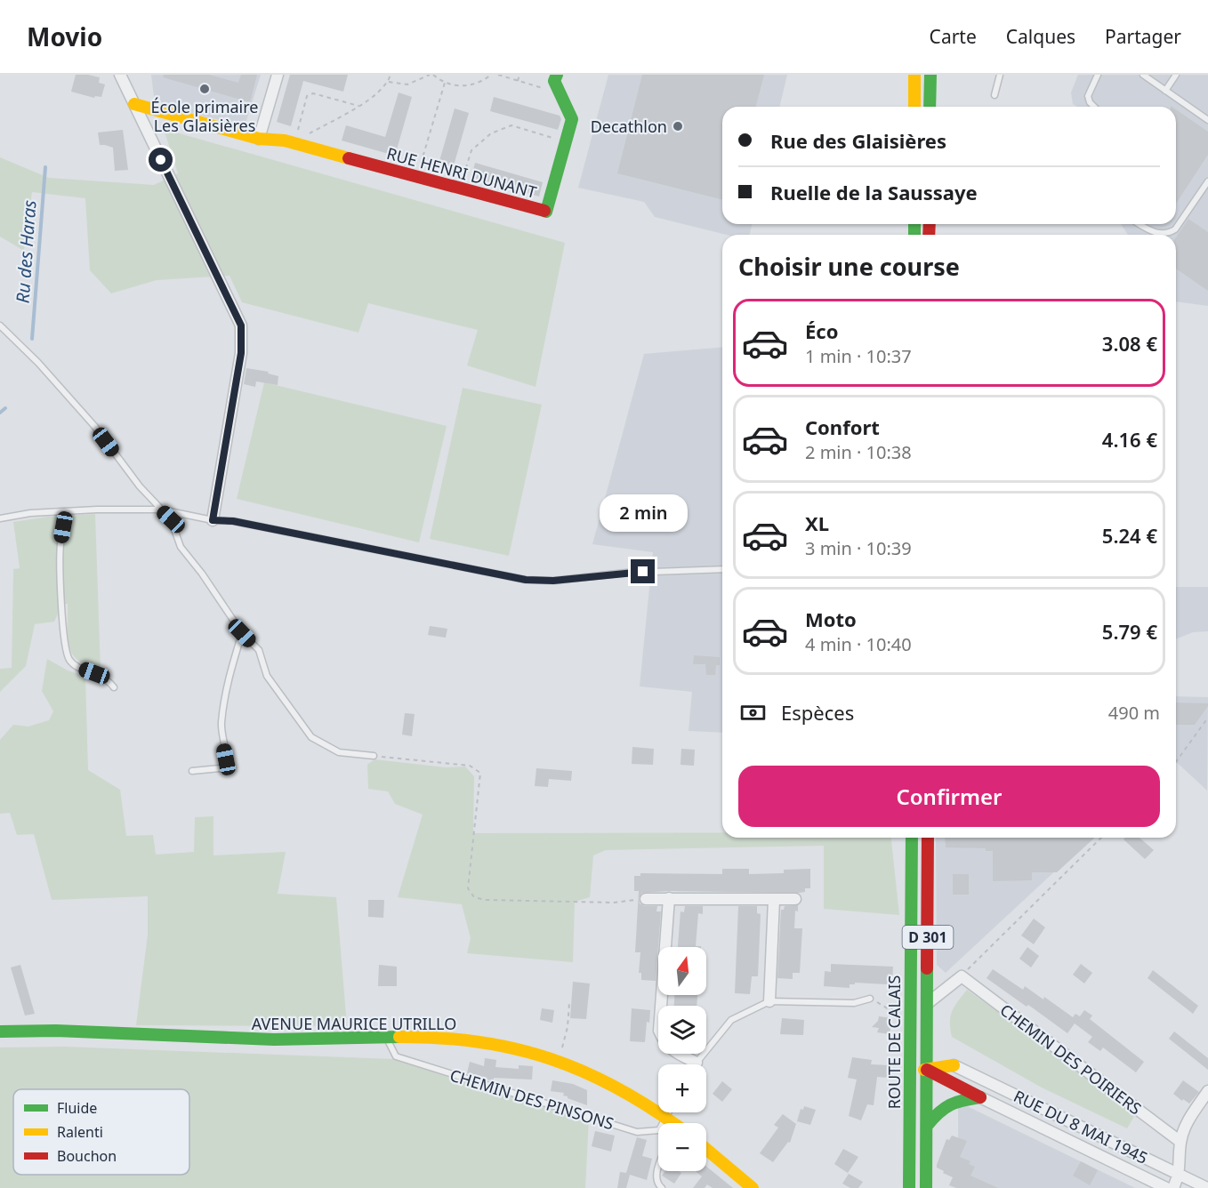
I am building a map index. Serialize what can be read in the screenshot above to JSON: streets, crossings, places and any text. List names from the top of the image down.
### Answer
{
  "streets": {
    "main road": [
      "RUE HENRI DUNANT",
      "D 301",
      "AVENUE MAURICE UTRILLO",
      "ROUTE DE CALAIS"
    ],
    "street": ["CHEMIN DES POIRIERS", "RUE DU 8 MAI 1945"],
    "lane": ["CHEMIN DES PINSONS"]
  },
  "crossings": [
    ["AVENUE MAURICE UTRILLO", "CHEMIN DES PINSONS"]
  ],
  "water": ["Ru des Haras"],
  "places": ["École primaire Les Glaisières", "Decathlon"],
  "legend": ["Fluide", "Ralenti", "Bouchon"],
  "north": "top",
  "page": {
    "header": "Movio",
    "nav": ["Carte", "Calques", "Partager"],
    "banner": ["Rue des Glaisières", "Ruelle de la Saussaye"],
    "heading": "Choisir une course",
    "list": [
      {
        "name": "Éco",
        "note": "1 min · 10:37",
        "value": "3.08 €"
      },
      {
        "name": "Confort",
        "note": "2 min · 10:38",
        "value": "4.16 €"
      },
      {
        "name": "XL",
        "note": "3 min · 10:39",
        "value": "5.24 €"
      },
      {
        "name": "Moto",
        "note": "4 min · 10:40",
        "value": "5.79 €"
      }
    ],
    "bubble": "2 min",
    "pay": ["Espèces", "490 m"],
    "buttons": "Confirmer",
    "map_buttons": ["+", "−"]
  }
}
